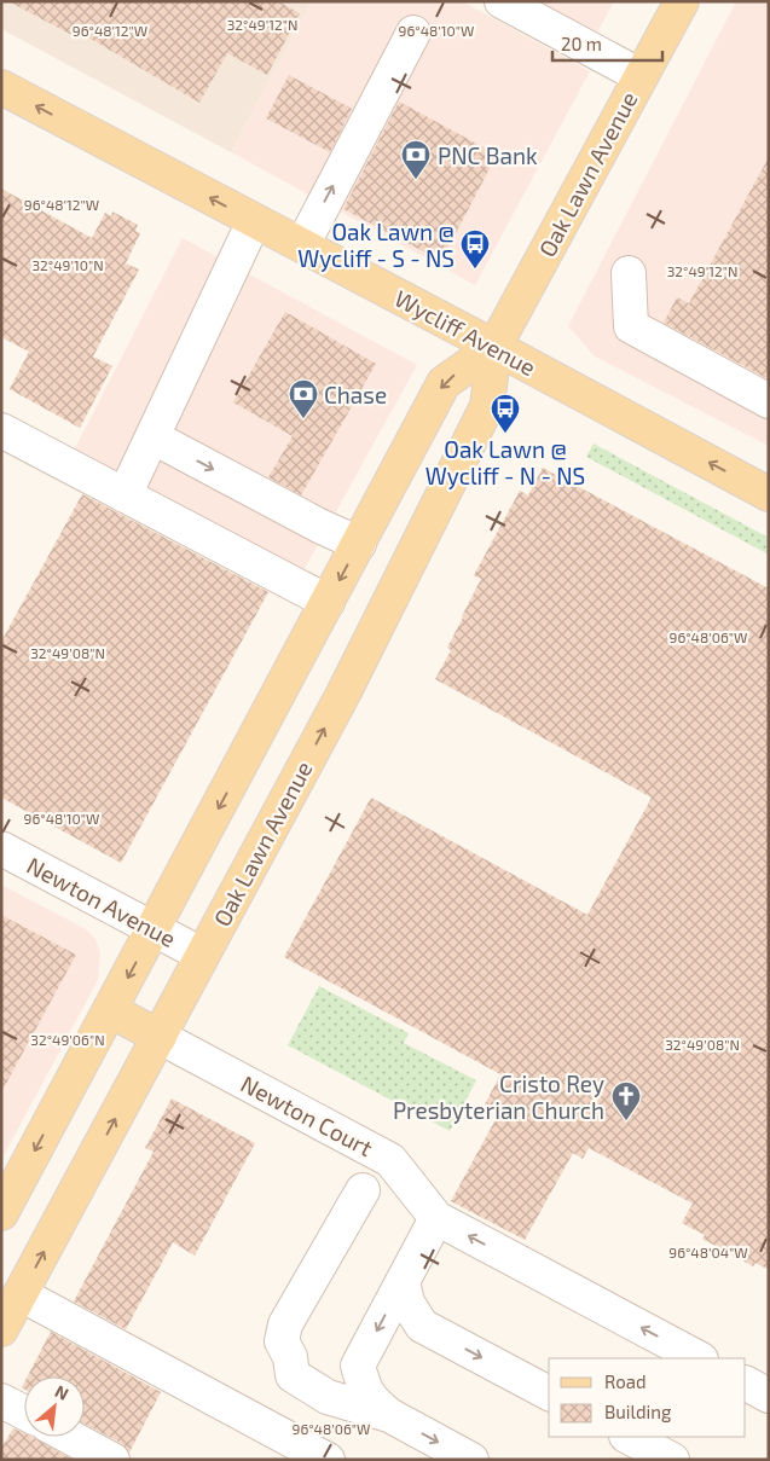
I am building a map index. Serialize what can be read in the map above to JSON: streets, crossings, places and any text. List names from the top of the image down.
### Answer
{
  "streets": {
    "main road": ["Oak Lawn Avenue", "Wycliff Avenue"],
    "street": ["Newton Avenue", "Newton Court"]
  },
  "crossings": [
    ["Oak Lawn Avenue", "Wycliff Avenue"],
    ["Oak Lawn Avenue", "Newton Avenue"],
    ["Oak Lawn Avenue", "Newton Court"]
  ],
  "one_way": ["Wycliff Avenue"],
  "places": {
    "bank": ["PNC Bank", "Chase"],
    "bus stop": ["Oak Lawn @ Wycliff - S - NS", "Oak Lawn @ Wycliff - N - NS"],
    "church": ["Cristo Rey Presbyterian Church"]
  },
  "legend": ["Road", "Building"],
  "scale_bar": "20 m",
  "north": "top right",
  "coordinates": [
    "32°49'12\"N",
    "96°48'12\"W",
    "96°48'10\"W",
    "32°49'10\"N",
    "96°48'06\"W",
    "32°49'08\"N",
    "32°49'06\"N",
    "96°48'04\"W"
  ]
}
